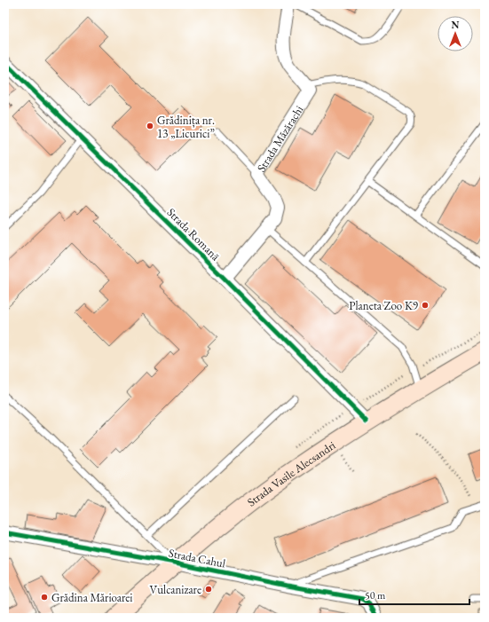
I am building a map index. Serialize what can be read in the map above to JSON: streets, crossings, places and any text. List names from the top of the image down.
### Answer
{
  "streets": {
    "main road": ["Strada Vasile Alecsandri"],
    "street": ["Strada Măzărachi", "Strada Romană", "Strada Cahul"]
  },
  "crossings": [
    ["Strada Măzărachi", "Strada Romană"],
    ["Strada Romană", "Strada Vasile Alecsandri"],
    ["Strada Vasile Alecsandri", "Strada Cahul"]
  ],
  "places": [
    "Grădinița nr. 13 „Licurici”",
    "Planeta Zoo K9",
    "Vulcanizare",
    "Grădina Mărioarei"
  ],
  "scale_bar": "50 m",
  "north": "top"
}
